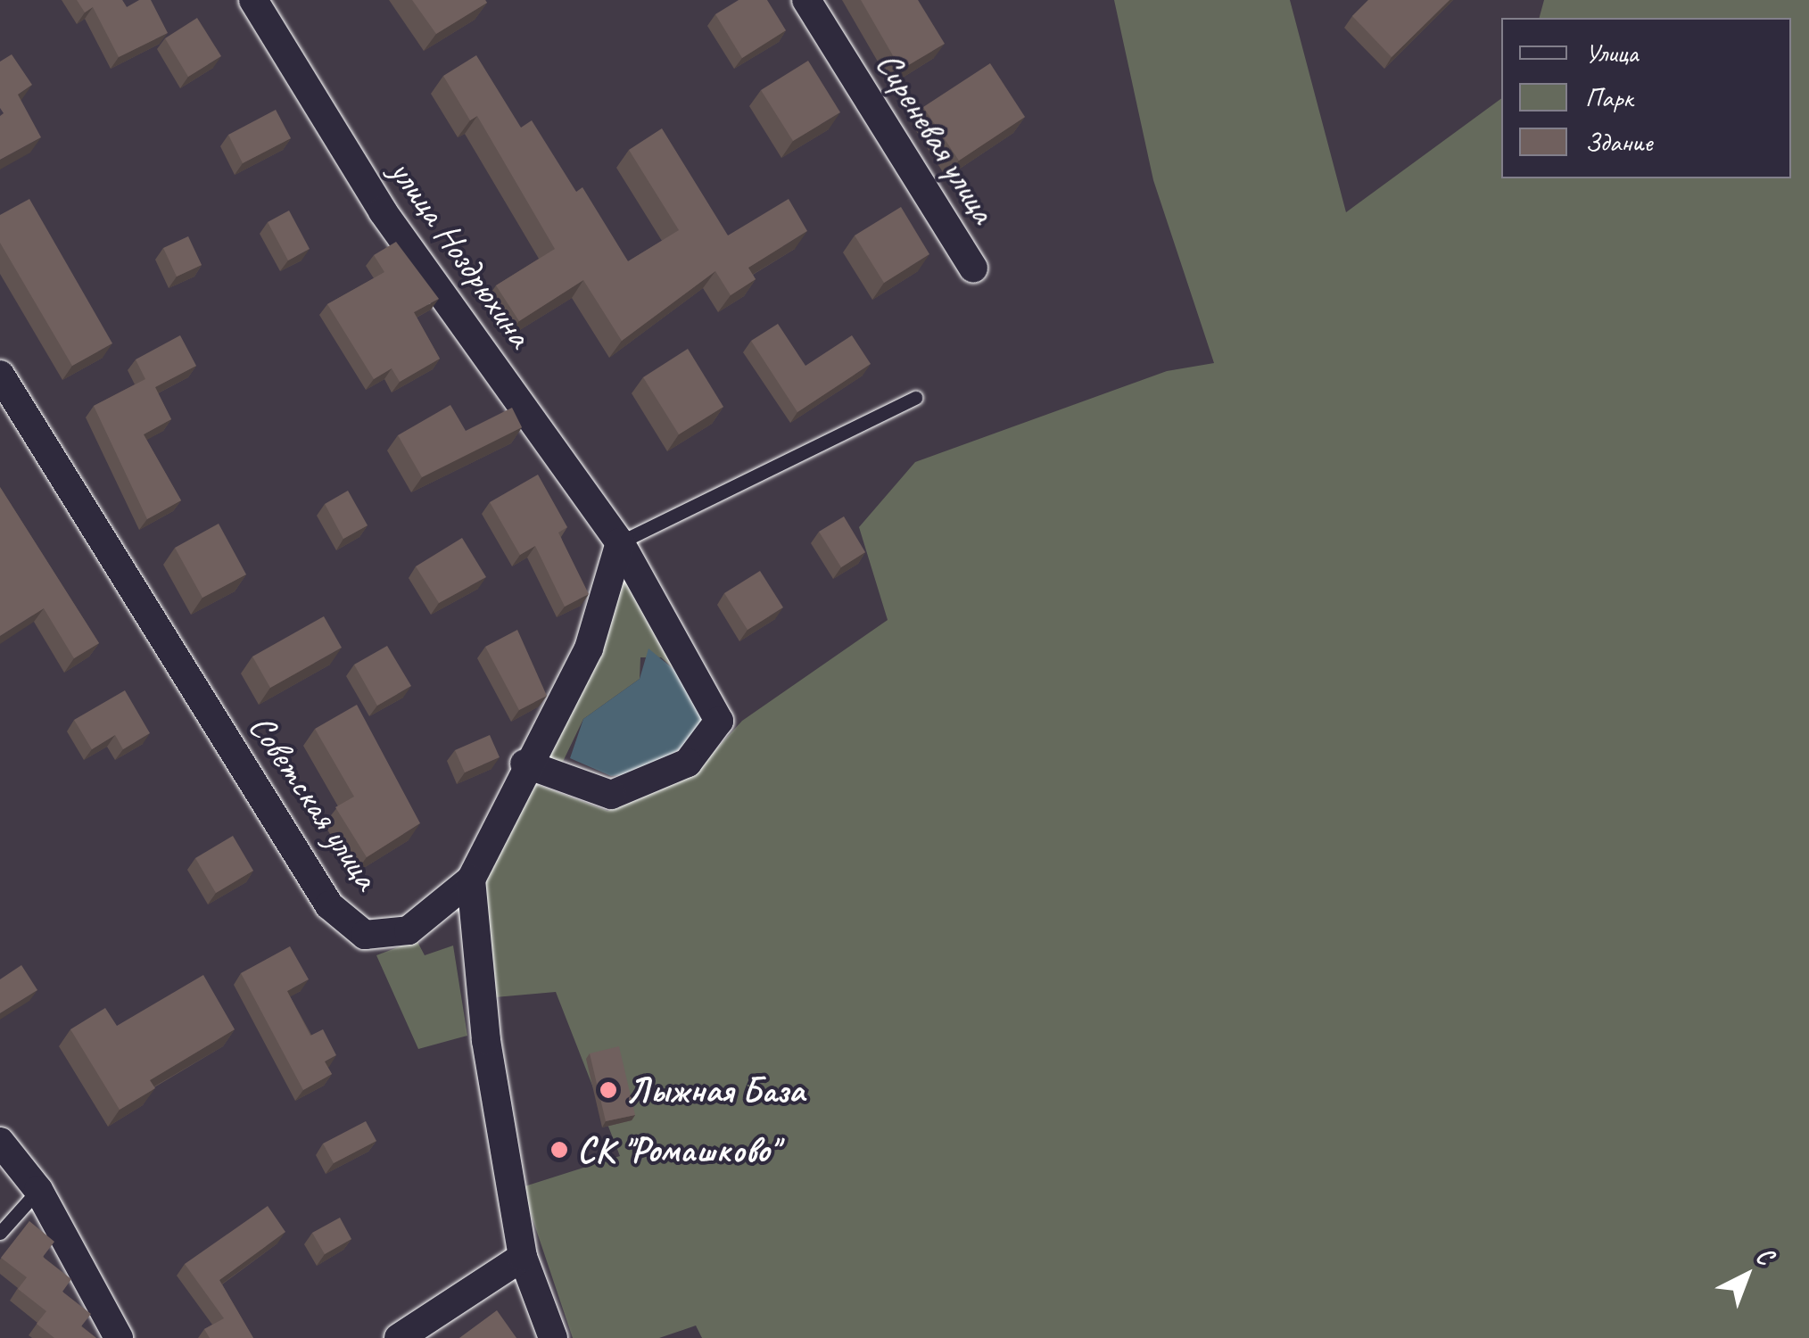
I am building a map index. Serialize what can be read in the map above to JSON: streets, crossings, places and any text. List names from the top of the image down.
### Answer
{
  "streets": {
    "street": ["Сиреневая улица", "улица Ноздрюхина", "Советская улица"]
  },
  "crossings": [
    ["улица Ноздрюхина", "Советская улица"]
  ],
  "places": ["Лыжная База", "СК \"Ромашково\""],
  "legend": ["Улица", "Парк", "Здание"],
  "north": "top right"
}
